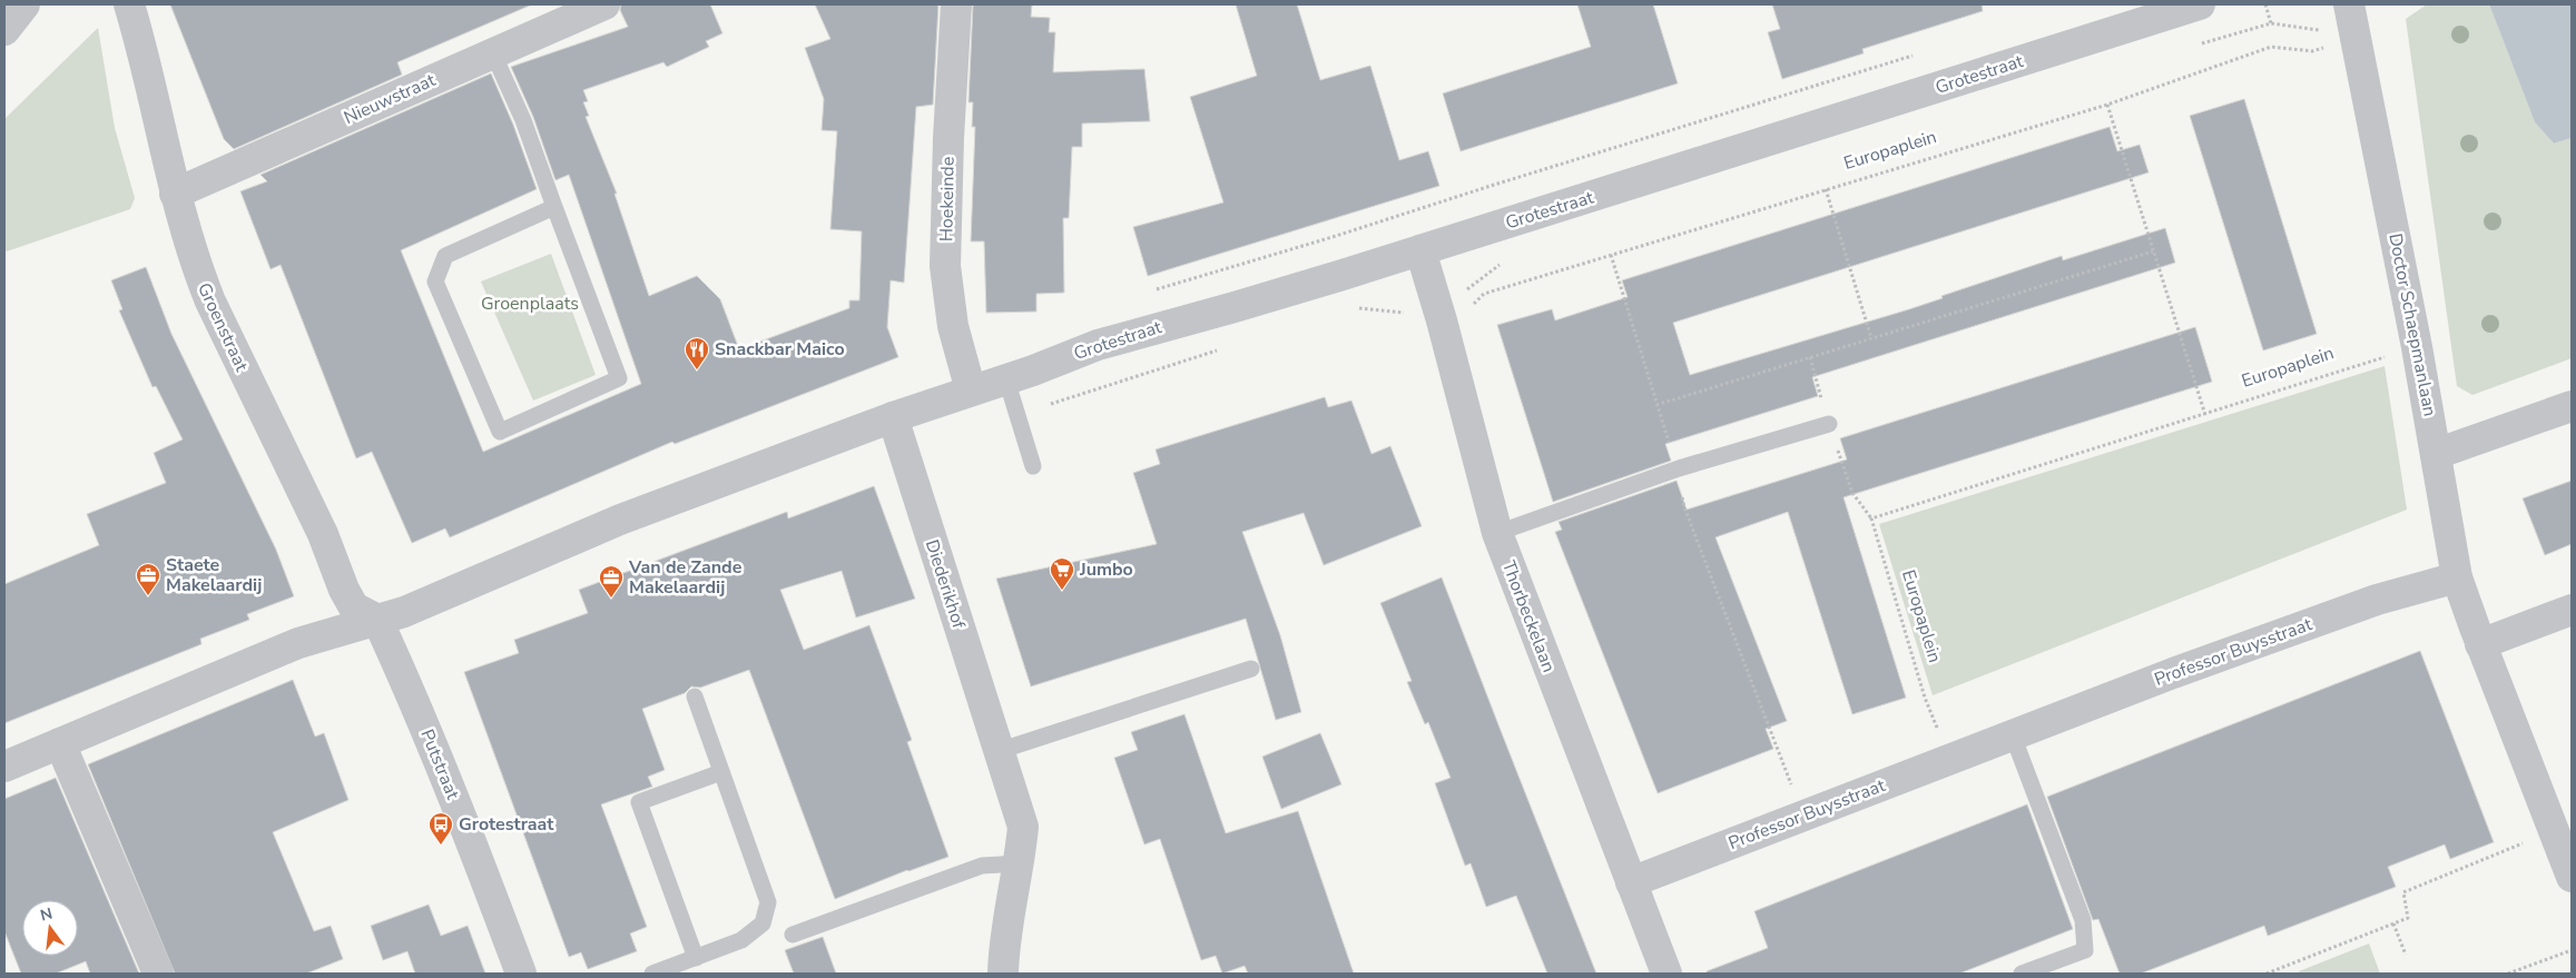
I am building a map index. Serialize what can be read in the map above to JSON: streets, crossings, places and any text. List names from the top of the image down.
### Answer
{
  "streets": {
    "street": [
      "Grotestraat",
      "Nieuwstraat",
      "Hoekeinde",
      "Doctor Schaepmanlaan",
      "Groenstraat",
      "Diederikhof",
      "Thorbeckelaan",
      "Professor Buysstraat",
      "Putstraat"
    ],
    "path": ["Europaplein"]
  },
  "crossings": [
    ["Grotestraat", "Hoekeinde"],
    ["Grotestraat", "Groenstraat"],
    ["Grotestraat", "Diederikhof"],
    ["Grotestraat", "Thorbeckelaan"],
    ["Grotestraat", "Putstraat"],
    ["Nieuwstraat", "Groenstraat"],
    ["Europaplein", "Doctor Schaepmanlaan"],
    ["Europaplein", "Thorbeckelaan"],
    ["Europaplein", "Professor Buysstraat"],
    ["Doctor Schaepmanlaan", "Professor Buysstraat"],
    ["Groenstraat", "Putstraat"],
    ["Thorbeckelaan", "Professor Buysstraat"]
  ],
  "parks": ["Groenplaats"],
  "places": {
    "restaurant": ["Snackbar Maico"],
    "supermarket": ["Jumbo"],
    "office": ["Staete Makelaardij", "Van de Zande Makelaardij"],
    "bus stop": ["Grotestraat"]
  },
  "north": "top"
}
